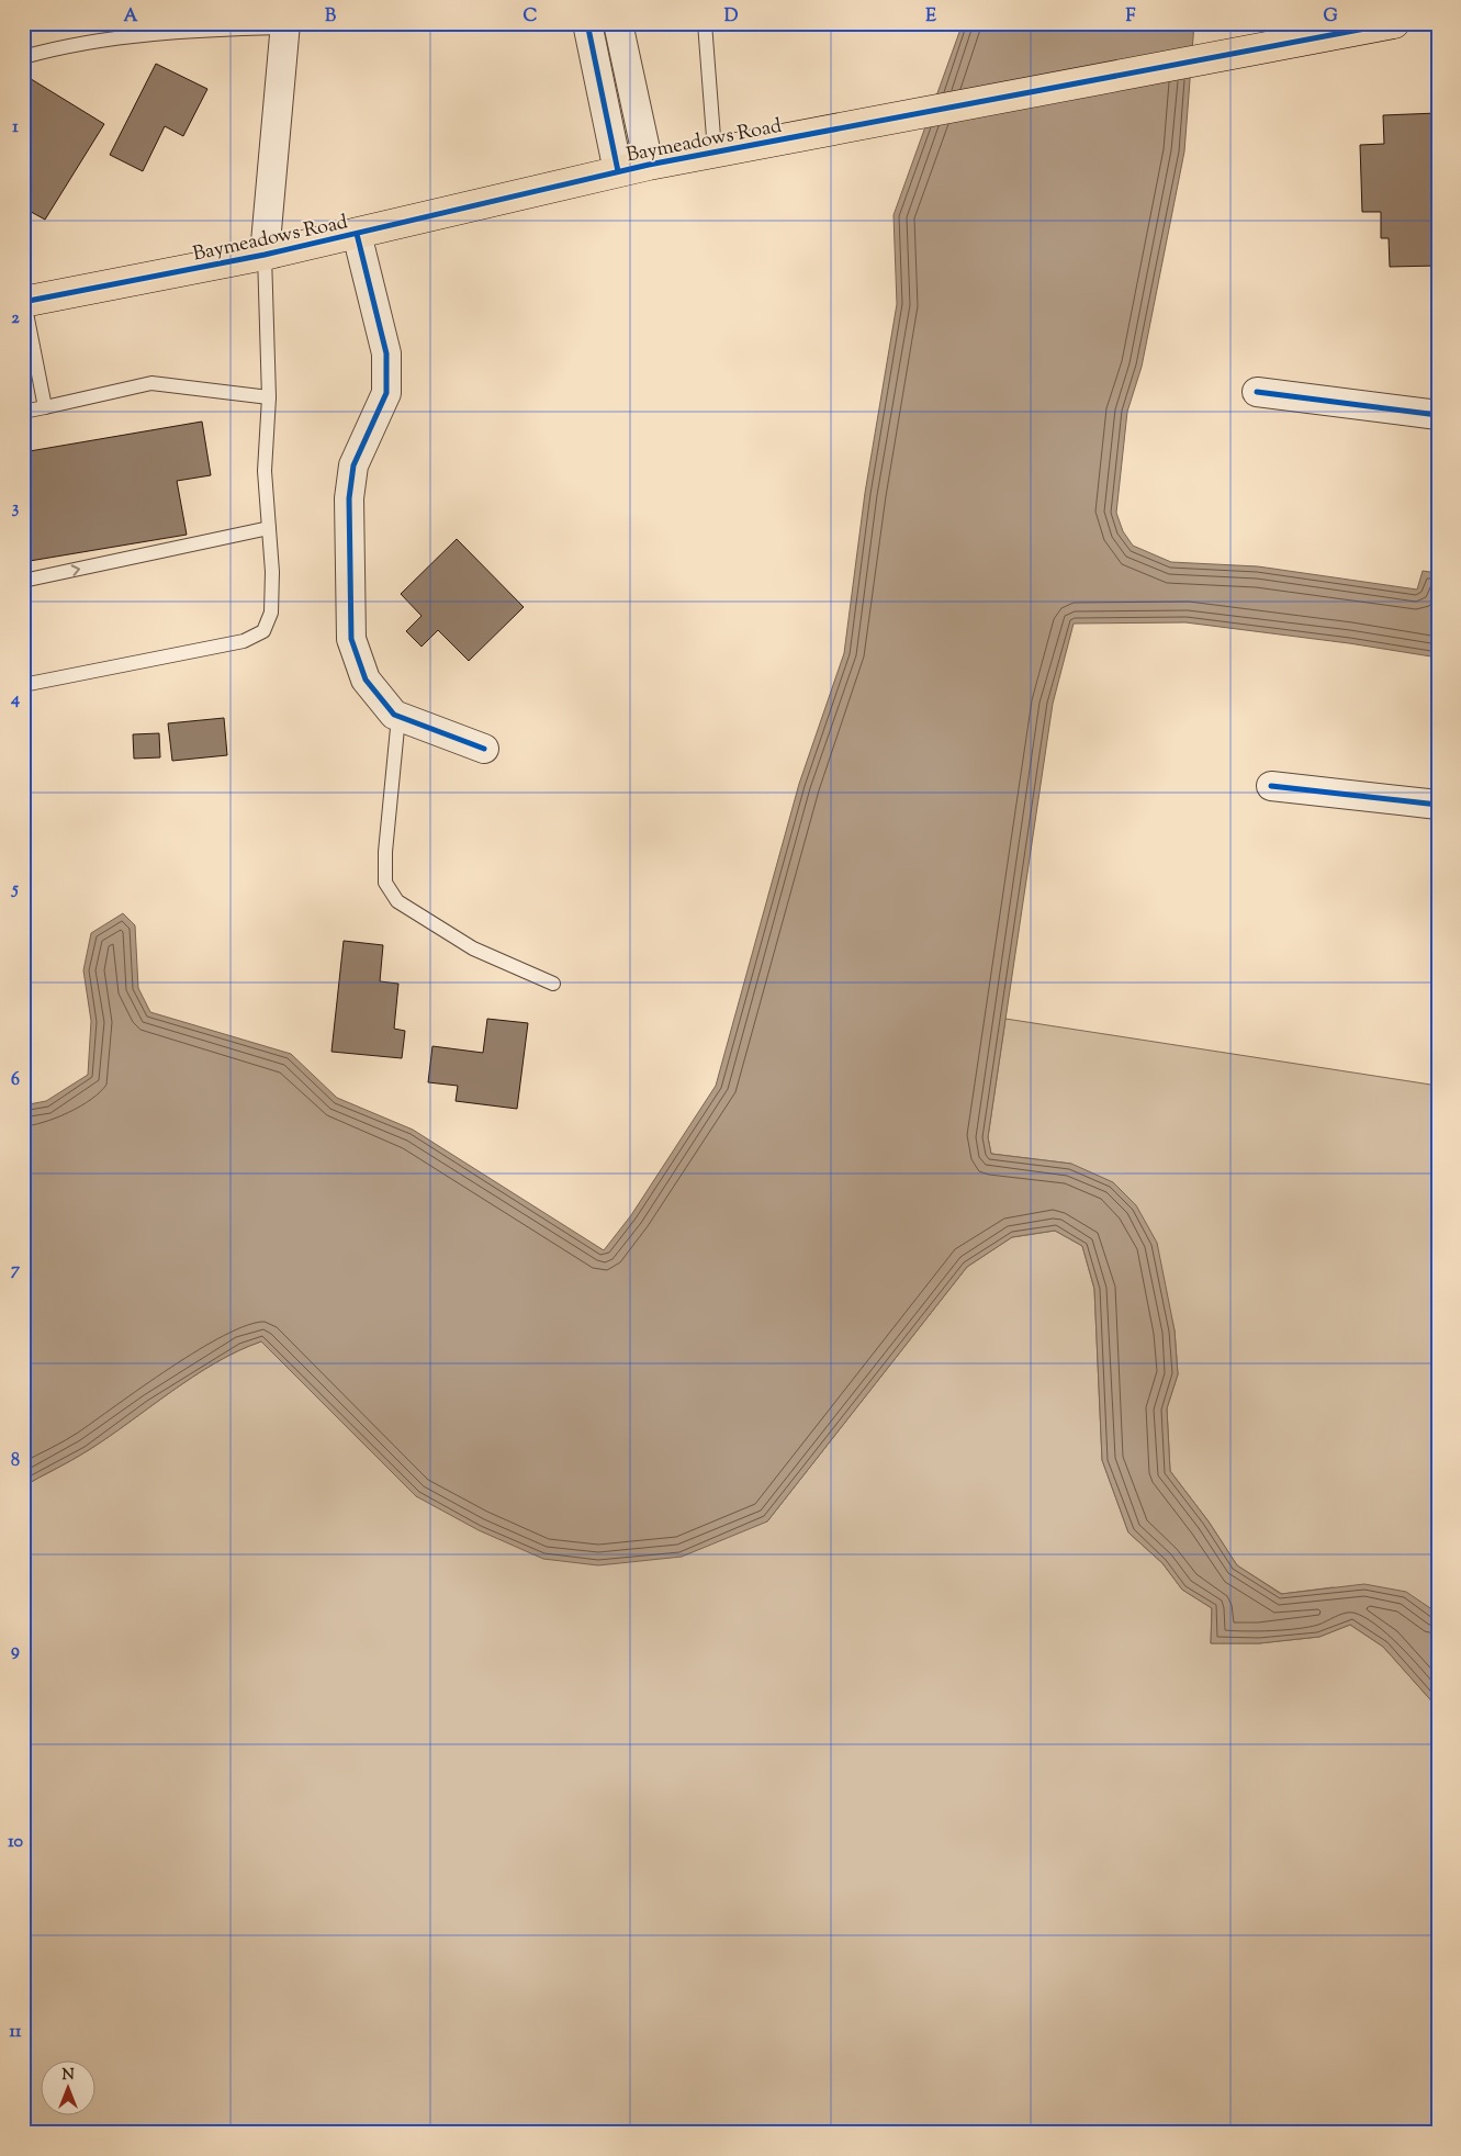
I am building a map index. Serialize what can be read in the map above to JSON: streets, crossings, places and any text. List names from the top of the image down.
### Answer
{
  "streets": {
    "main road": ["Baymeadows Road"]
  },
  "north": "top",
  "grid": {
    "columns": [
      "A",
      "B",
      "C",
      "D",
      "E",
      "F",
      "G"
    ],
    "rows": [
      "1",
      "2",
      "3",
      "4",
      "5",
      "6",
      "7",
      "8",
      "9",
      "10",
      "11"
    ]
  }
}
